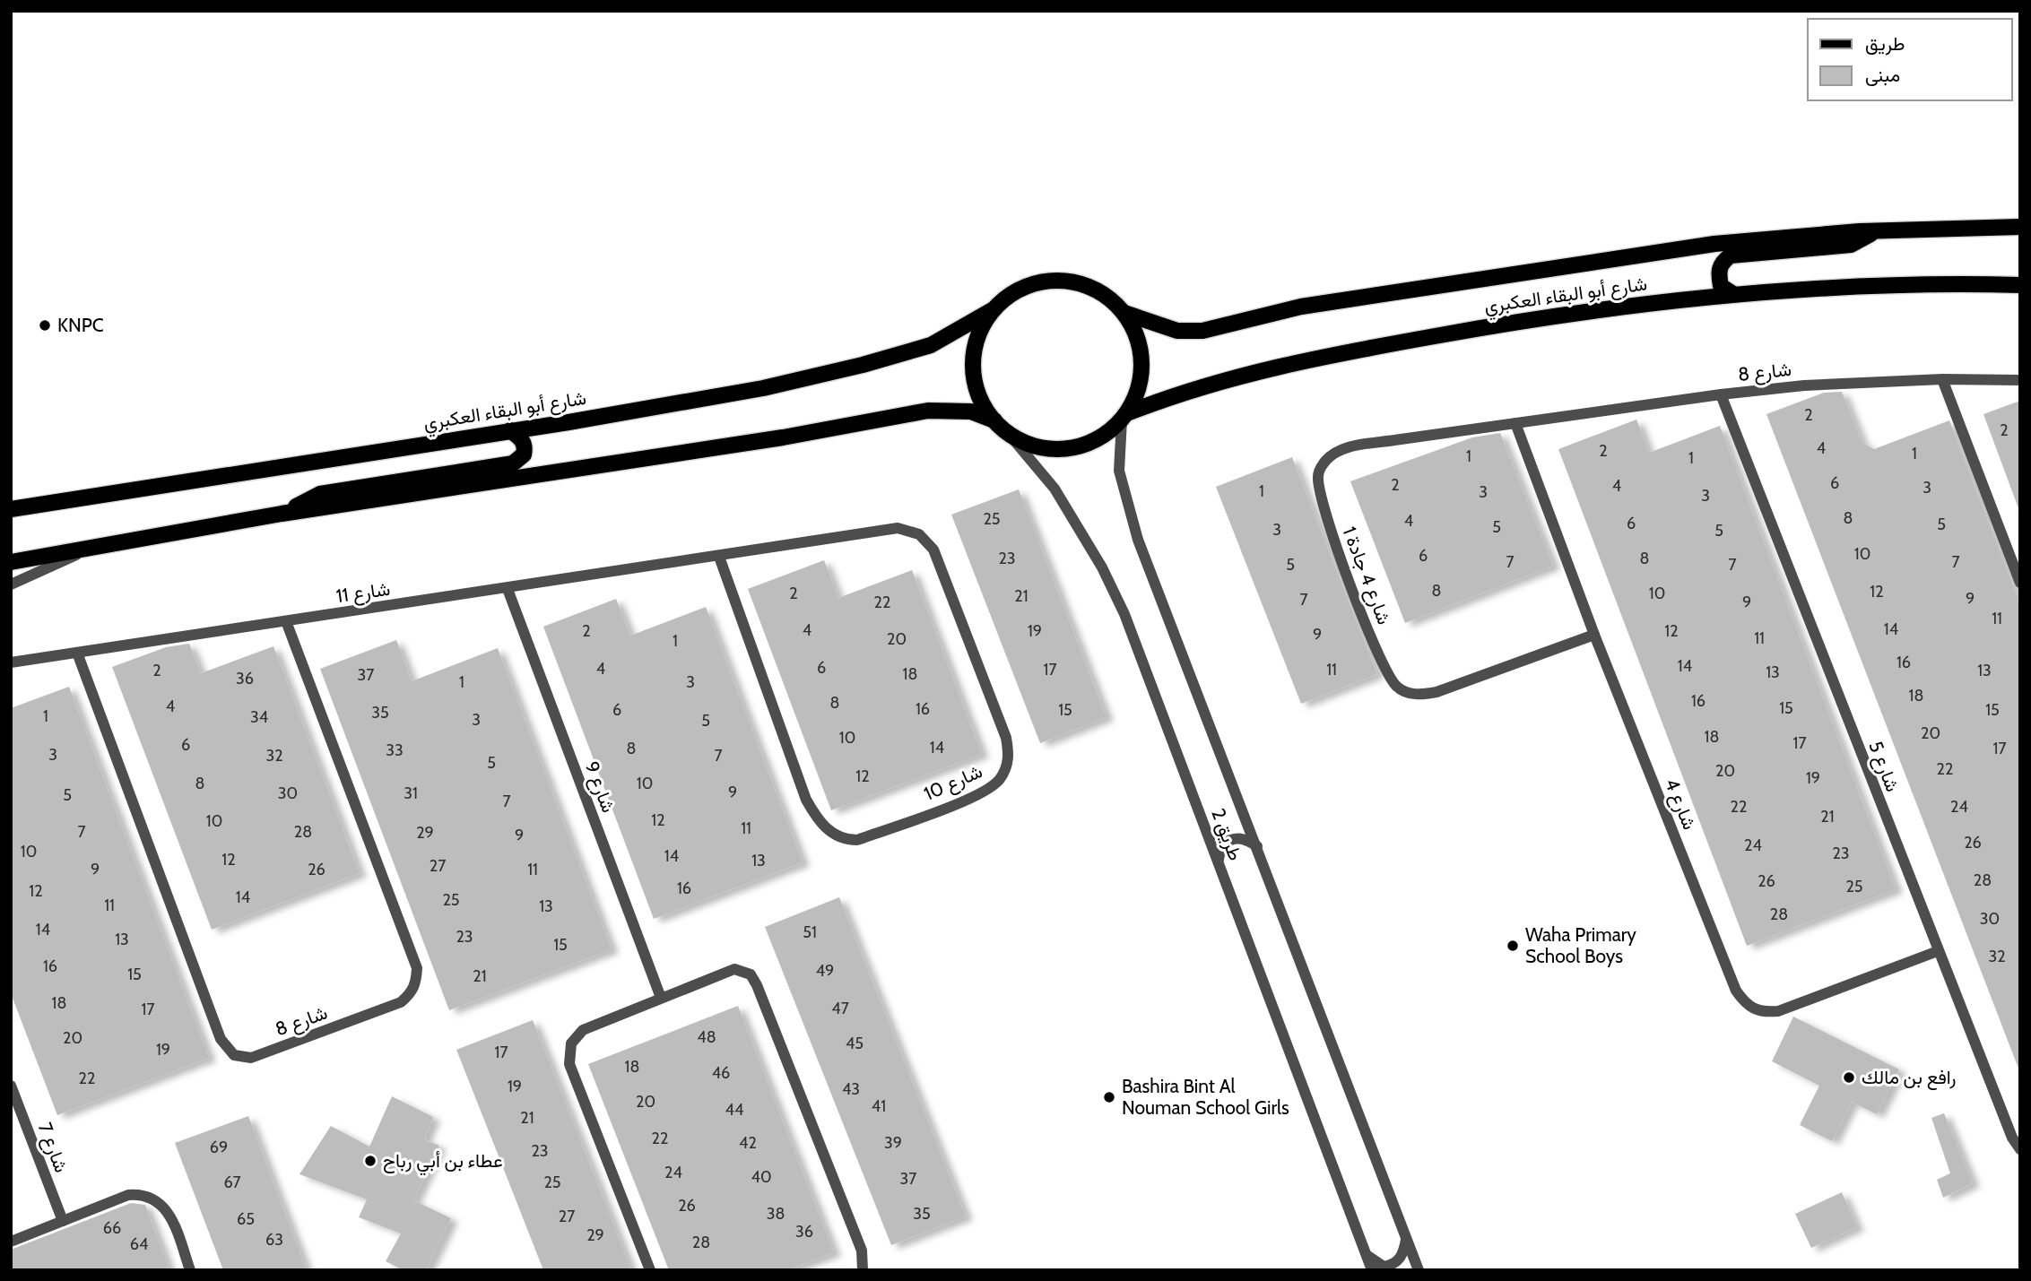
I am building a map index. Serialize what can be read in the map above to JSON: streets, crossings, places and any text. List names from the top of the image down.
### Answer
{
  "streets": {
    "main road": ["شارع أبو البقاء العكبري"],
    "street": [
      "شارع 8",
      "شارع 4 جادة 1",
      "شارع 11",
      "شارع 5",
      "شارع 10",
      "شارع 9",
      "شارع 4",
      "طريق 2",
      "شارع 7"
    ]
  },
  "crossings": [
    ["شارع أبو البقاء العكبري", "طريق 2"],
    ["شارع 8", "شارع 4 جادة 1"],
    ["شارع 8", "شارع 11"],
    ["شارع 8", "شارع 5"],
    ["شارع 8", "شارع 4"],
    ["شارع 4 جادة 1", "شارع 4"],
    ["شارع 11", "شارع 10"],
    ["شارع 11", "شارع 9"],
    ["شارع 5", "شارع 4"]
  ],
  "places": [
    "KNPC",
    "Waha Primary School Boys",
    "رافع بن مالك",
    "Bashira Bint Al Nouman School Girls",
    "عطاء بن أبي رباح"
  ],
  "house_numbers": [
    "2",
    "2",
    "4",
    "2",
    "1",
    "1",
    "1",
    "6",
    "2",
    "4",
    "3",
    "1",
    "3",
    "3",
    "8",
    "25",
    "4",
    "6",
    "5",
    "5",
    "3",
    "5",
    "10",
    "6",
    "23",
    "8",
    "7",
    "7",
    "5",
    "7",
    "8",
    "12",
    "2",
    "10",
    "21",
    "9",
    "7",
    "22",
    "9",
    "11",
    "14",
    "4",
    "2",
    "19",
    "12",
    "9",
    "11",
    "20",
    "1",
    "16",
    "14",
    "6",
    "4",
    "17",
    "11",
    "2",
    "13",
    "13",
    "18",
    "37",
    "36",
    "1",
    "3",
    "18",
    "16",
    "8",
    "4",
    "15",
    "16",
    "6",
    "15",
    "15",
    "35",
    "1",
    "34",
    "3",
    "5",
    "20",
    "18",
    "10",
    "17",
    "6",
    "14",
    "8",
    "17",
    "33",
    "3",
    "32",
    "7",
    "5",
    "22",
    "20",
    "12",
    "19",
    "8",
    "10",
    "9",
    "30",
    "31",
    "5",
    "7",
    "22",
    "24",
    "21",
    "12",
    "10",
    "11",
    "7",
    "28",
    "29",
    "9",
    "26",
    "24",
    "10",
    "23",
    "14",
    "12",
    "13",
    "27",
    "9",
    "26",
    "11",
    "28",
    "26",
    "25",
    "16",
    "12",
    "14",
    "25",
    "11",
    "13",
    "28",
    "30",
    "14",
    "51",
    "23",
    "13",
    "15",
    "32",
    "16",
    "49",
    "15",
    "21",
    "18",
    "47",
    "17",
    "48",
    "20",
    "45",
    "19",
    "17",
    "18",
    "46",
    "22",
    "19",
    "43",
    "20",
    "41",
    "44",
    "21",
    "22",
    "42",
    "39",
    "69",
    "23",
    "24",
    "40",
    "37",
    "67",
    "25",
    "26",
    "38",
    "35",
    "27",
    "65",
    "66",
    "36",
    "29",
    "63",
    "28",
    "64"
  ],
  "legend": ["طريق", "مبنى"]
}
